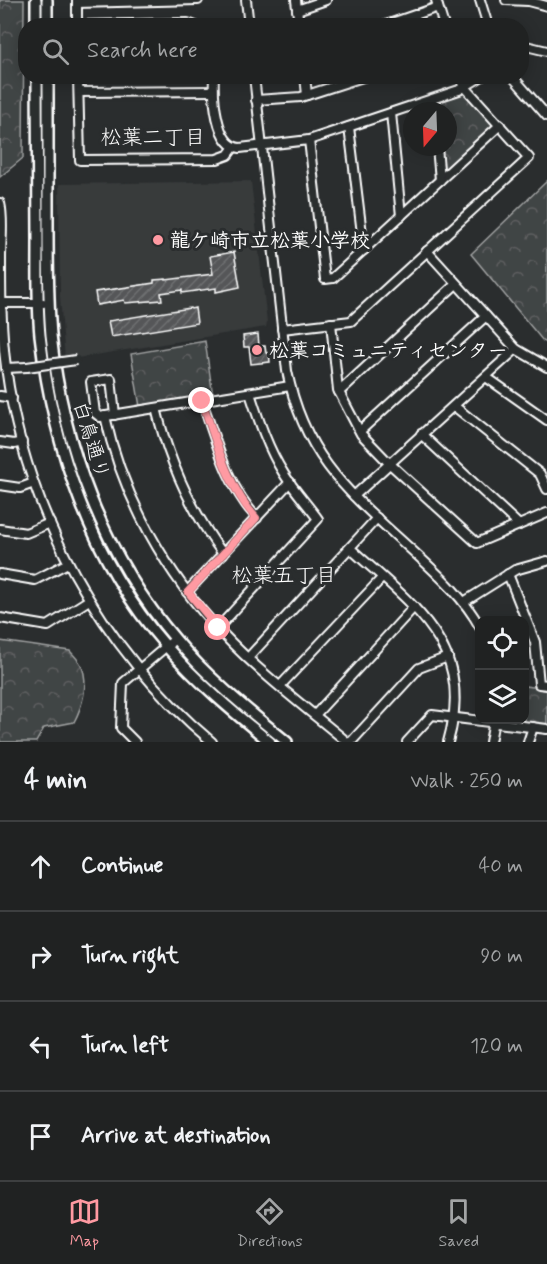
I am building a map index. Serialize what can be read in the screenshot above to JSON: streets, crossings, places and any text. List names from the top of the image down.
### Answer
{
  "streets": {
    "main road": ["白鳥通り"]
  },
  "districts": ["松葉二丁目", "松葉五丁目"],
  "places": ["龍ケ崎市立松葉小学校", "松葉コミュニティセンター"],
  "north": "bottom",
  "page": {
    "search": "Search here",
    "heading": ["4 min", "Walk · 250 m"],
    "list": [
      ["Continue", "40 m"],
      ["Turn right", "90 m"],
      ["Turn left", "120 m"],
      "Arrive at destination"
    ],
    "nav": ["Map", "Directions", "Saved"]
  }
}
